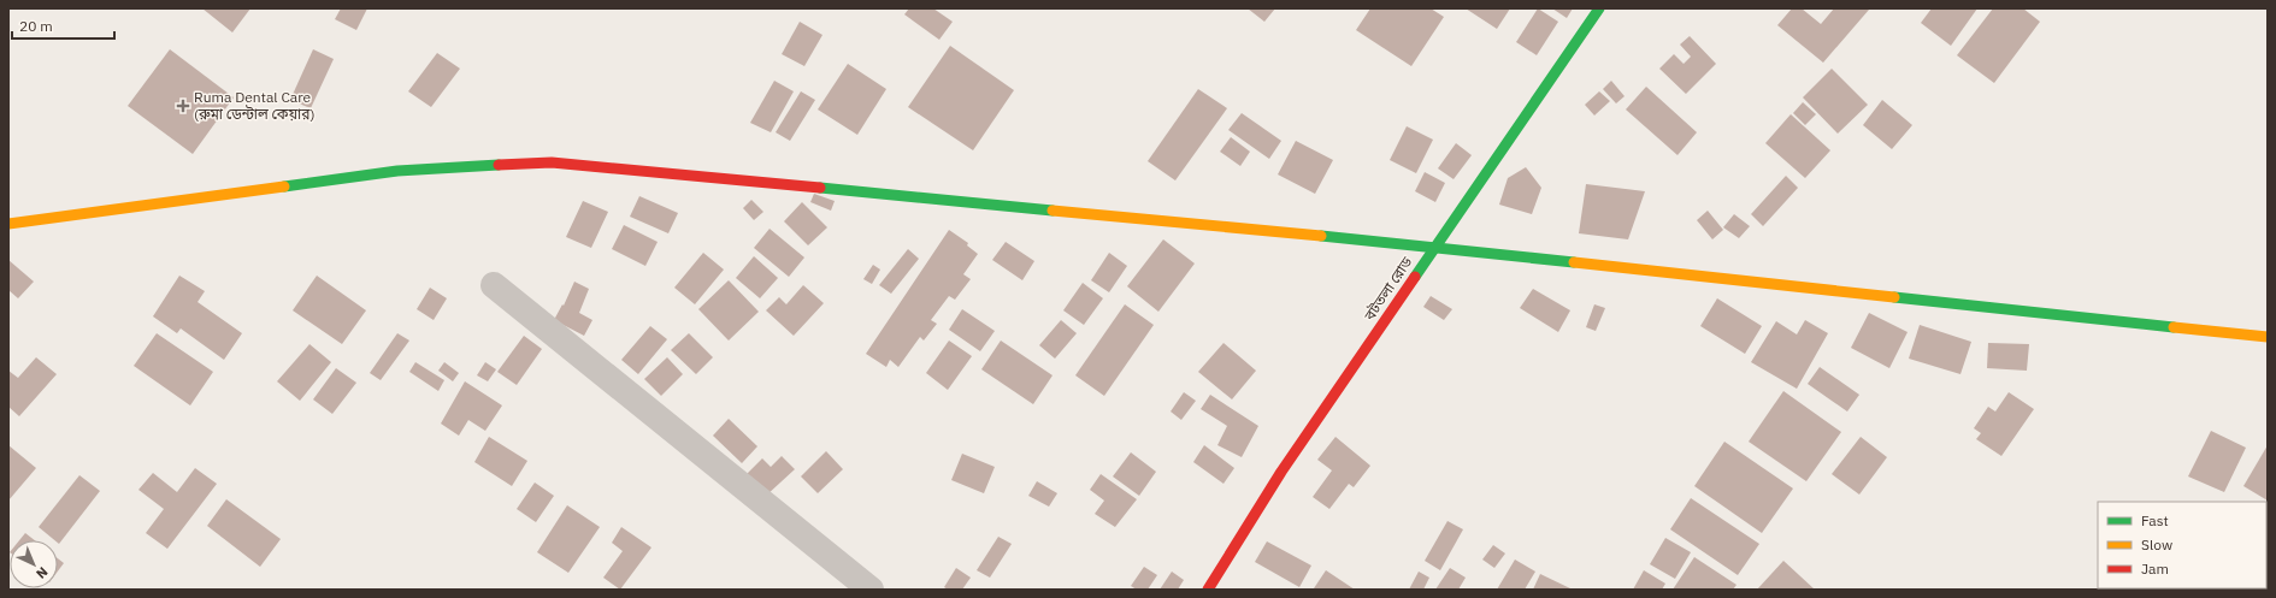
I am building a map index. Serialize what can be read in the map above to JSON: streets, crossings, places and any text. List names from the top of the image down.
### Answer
{
  "streets": {
    "main road": ["বটতলা রোড"]
  },
  "places": {
    "health": ["Ruma Dental Care (রুমা ডেন্টাল কেয়ার)"]
  },
  "legend": ["Fast", "Slow", "Jam"],
  "scale_bar": "20 m",
  "north": "bottom right"
}
